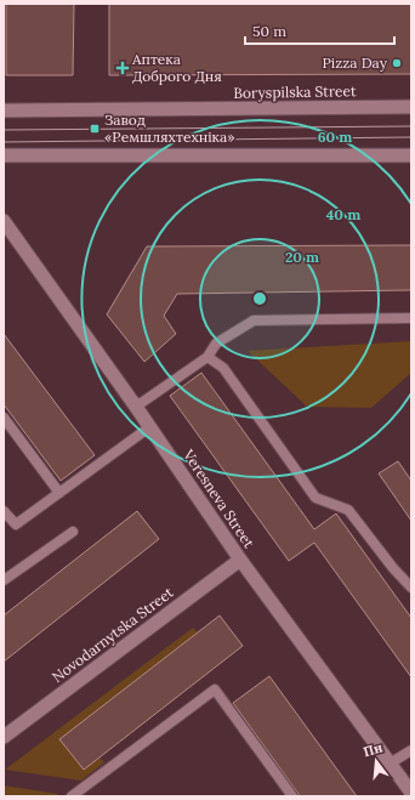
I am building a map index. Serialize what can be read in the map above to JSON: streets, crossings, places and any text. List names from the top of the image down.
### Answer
{
  "streets": {
    "street": ["Boryspilska Street", "Veresneva Street", "Novodarnytska Street"]
  },
  "crossings": [
    ["Veresneva Street", "Novodarnytska Street"]
  ],
  "places": {
    "other": ["Pizza Day"],
    "health": ["Аптека Доброго Дня"],
    "transit": ["Завод «Ремшляхтехніка»"]
  },
  "scale_bar": "50 m",
  "north": "top",
  "rings": ["60 m", "40 m", "20 m"]
}
